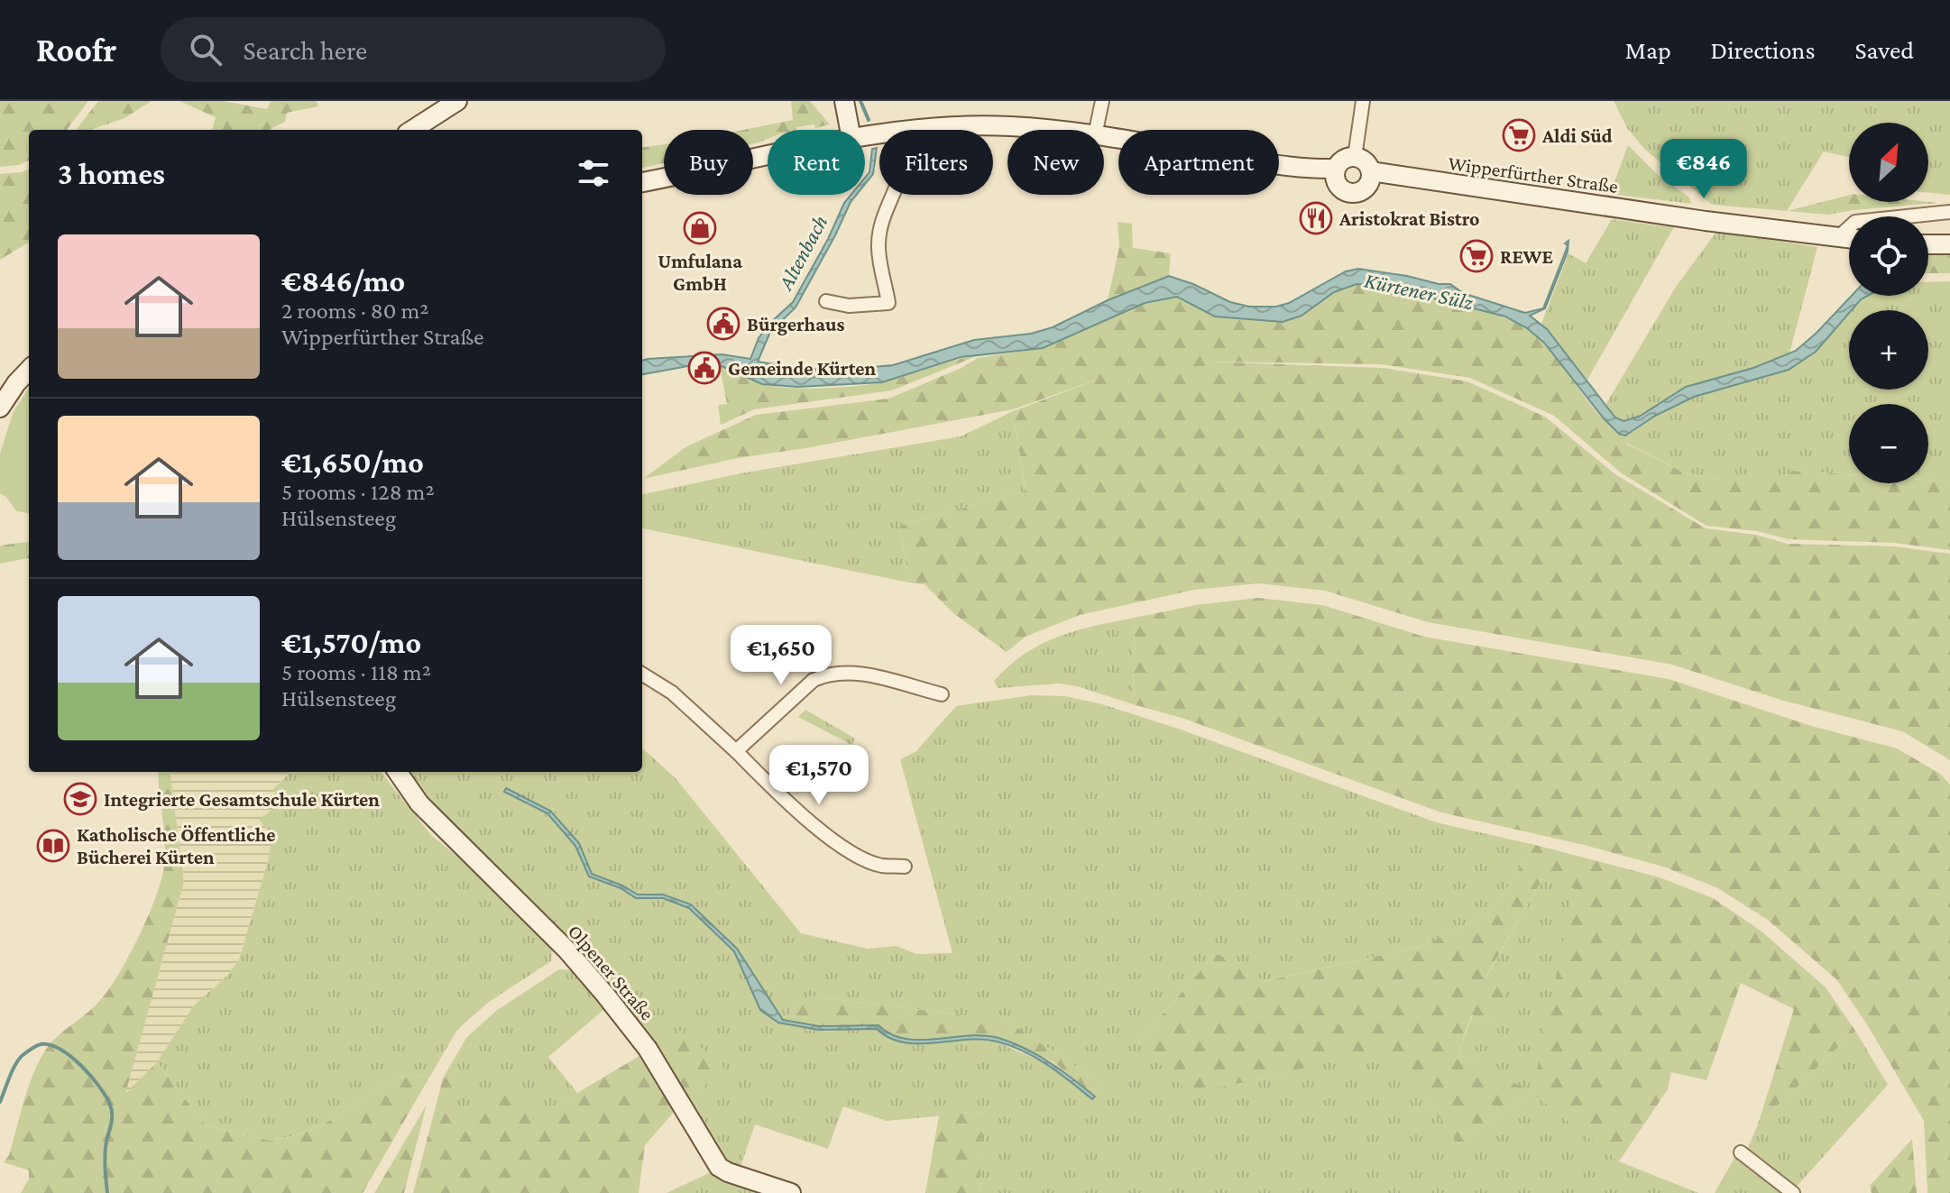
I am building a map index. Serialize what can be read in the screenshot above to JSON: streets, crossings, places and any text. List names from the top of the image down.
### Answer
{
  "streets": {
    "main road": ["Wipperfürther Straße", "Olpener Straße"]
  },
  "water": ["Altenbach", "Kürtener Sülz"],
  "places": {
    "supermarket": ["Aldi Süd", "REWE"],
    "restaurant": ["Aristokrat Bistro"],
    "shop": ["Umfulana GmbH"],
    "public building": ["Bürgerhaus", "Gemeinde Kürten"],
    "school or university": ["Integrierte Gesamtschule Kürten"],
    "library": ["Katholische Öffentliche Bücherei Kürten"]
  },
  "north": "top right",
  "page": {
    "header": "Roofr",
    "search": "Search here",
    "nav": ["Map", "Directions", "Saved"],
    "map_buttons": ["+", "−"],
    "chip": [
      "Buy",
      "Rent",
      "Filters",
      "New",
      "Apartment"
    ],
    "heading": "3 homes",
    "price": ["€846", "€1,650", "€1,570"],
    "list": [
      {
        "name": "€846/mo",
        "note": "2 rooms · 80 m² · Wipperfürther Straße"
      },
      {
        "name": "€1,650/mo",
        "note": "5 rooms · 128 m² · Hülsensteeg"
      },
      {
        "name": "€1,570/mo",
        "note": "5 rooms · 118 m² · Hülsensteeg"
      }
    ]
  }
}
